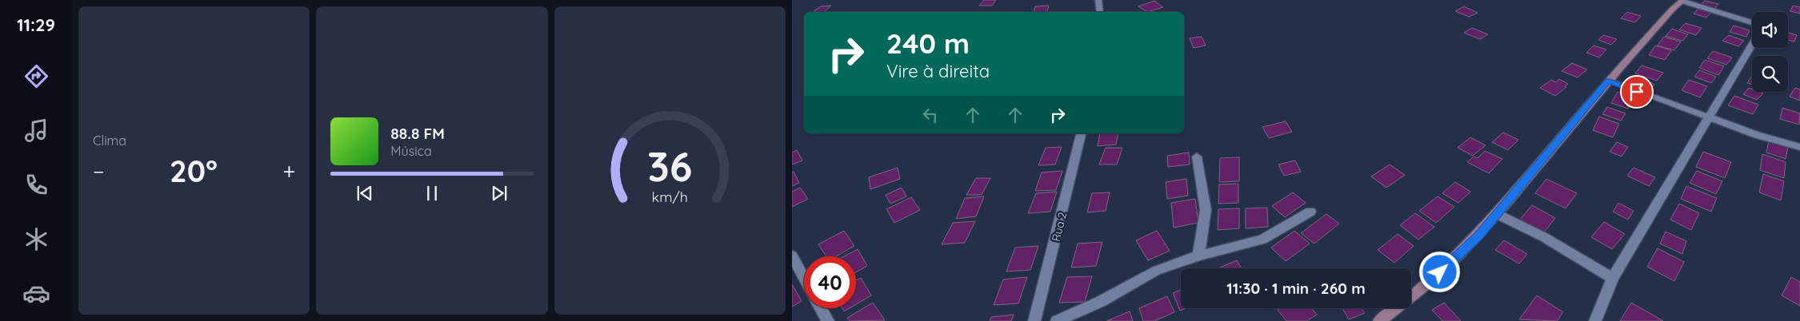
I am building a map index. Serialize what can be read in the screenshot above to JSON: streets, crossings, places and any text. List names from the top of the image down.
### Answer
{
  "streets": {
    "street": ["Rua 2"]
  },
  "page": {
    "tabs": "11:29",
    "tile": "Clima",
    "turn": ["240 m", "Vire à direita"],
    "song": ["88.8 FM", "Música"],
    "heat": ["−", "20°", "+"],
    "limit": "40",
    "trip": "11:30 · 1 min · 260 m",
    "gauge": ["36", "km/h"]
  }
}
